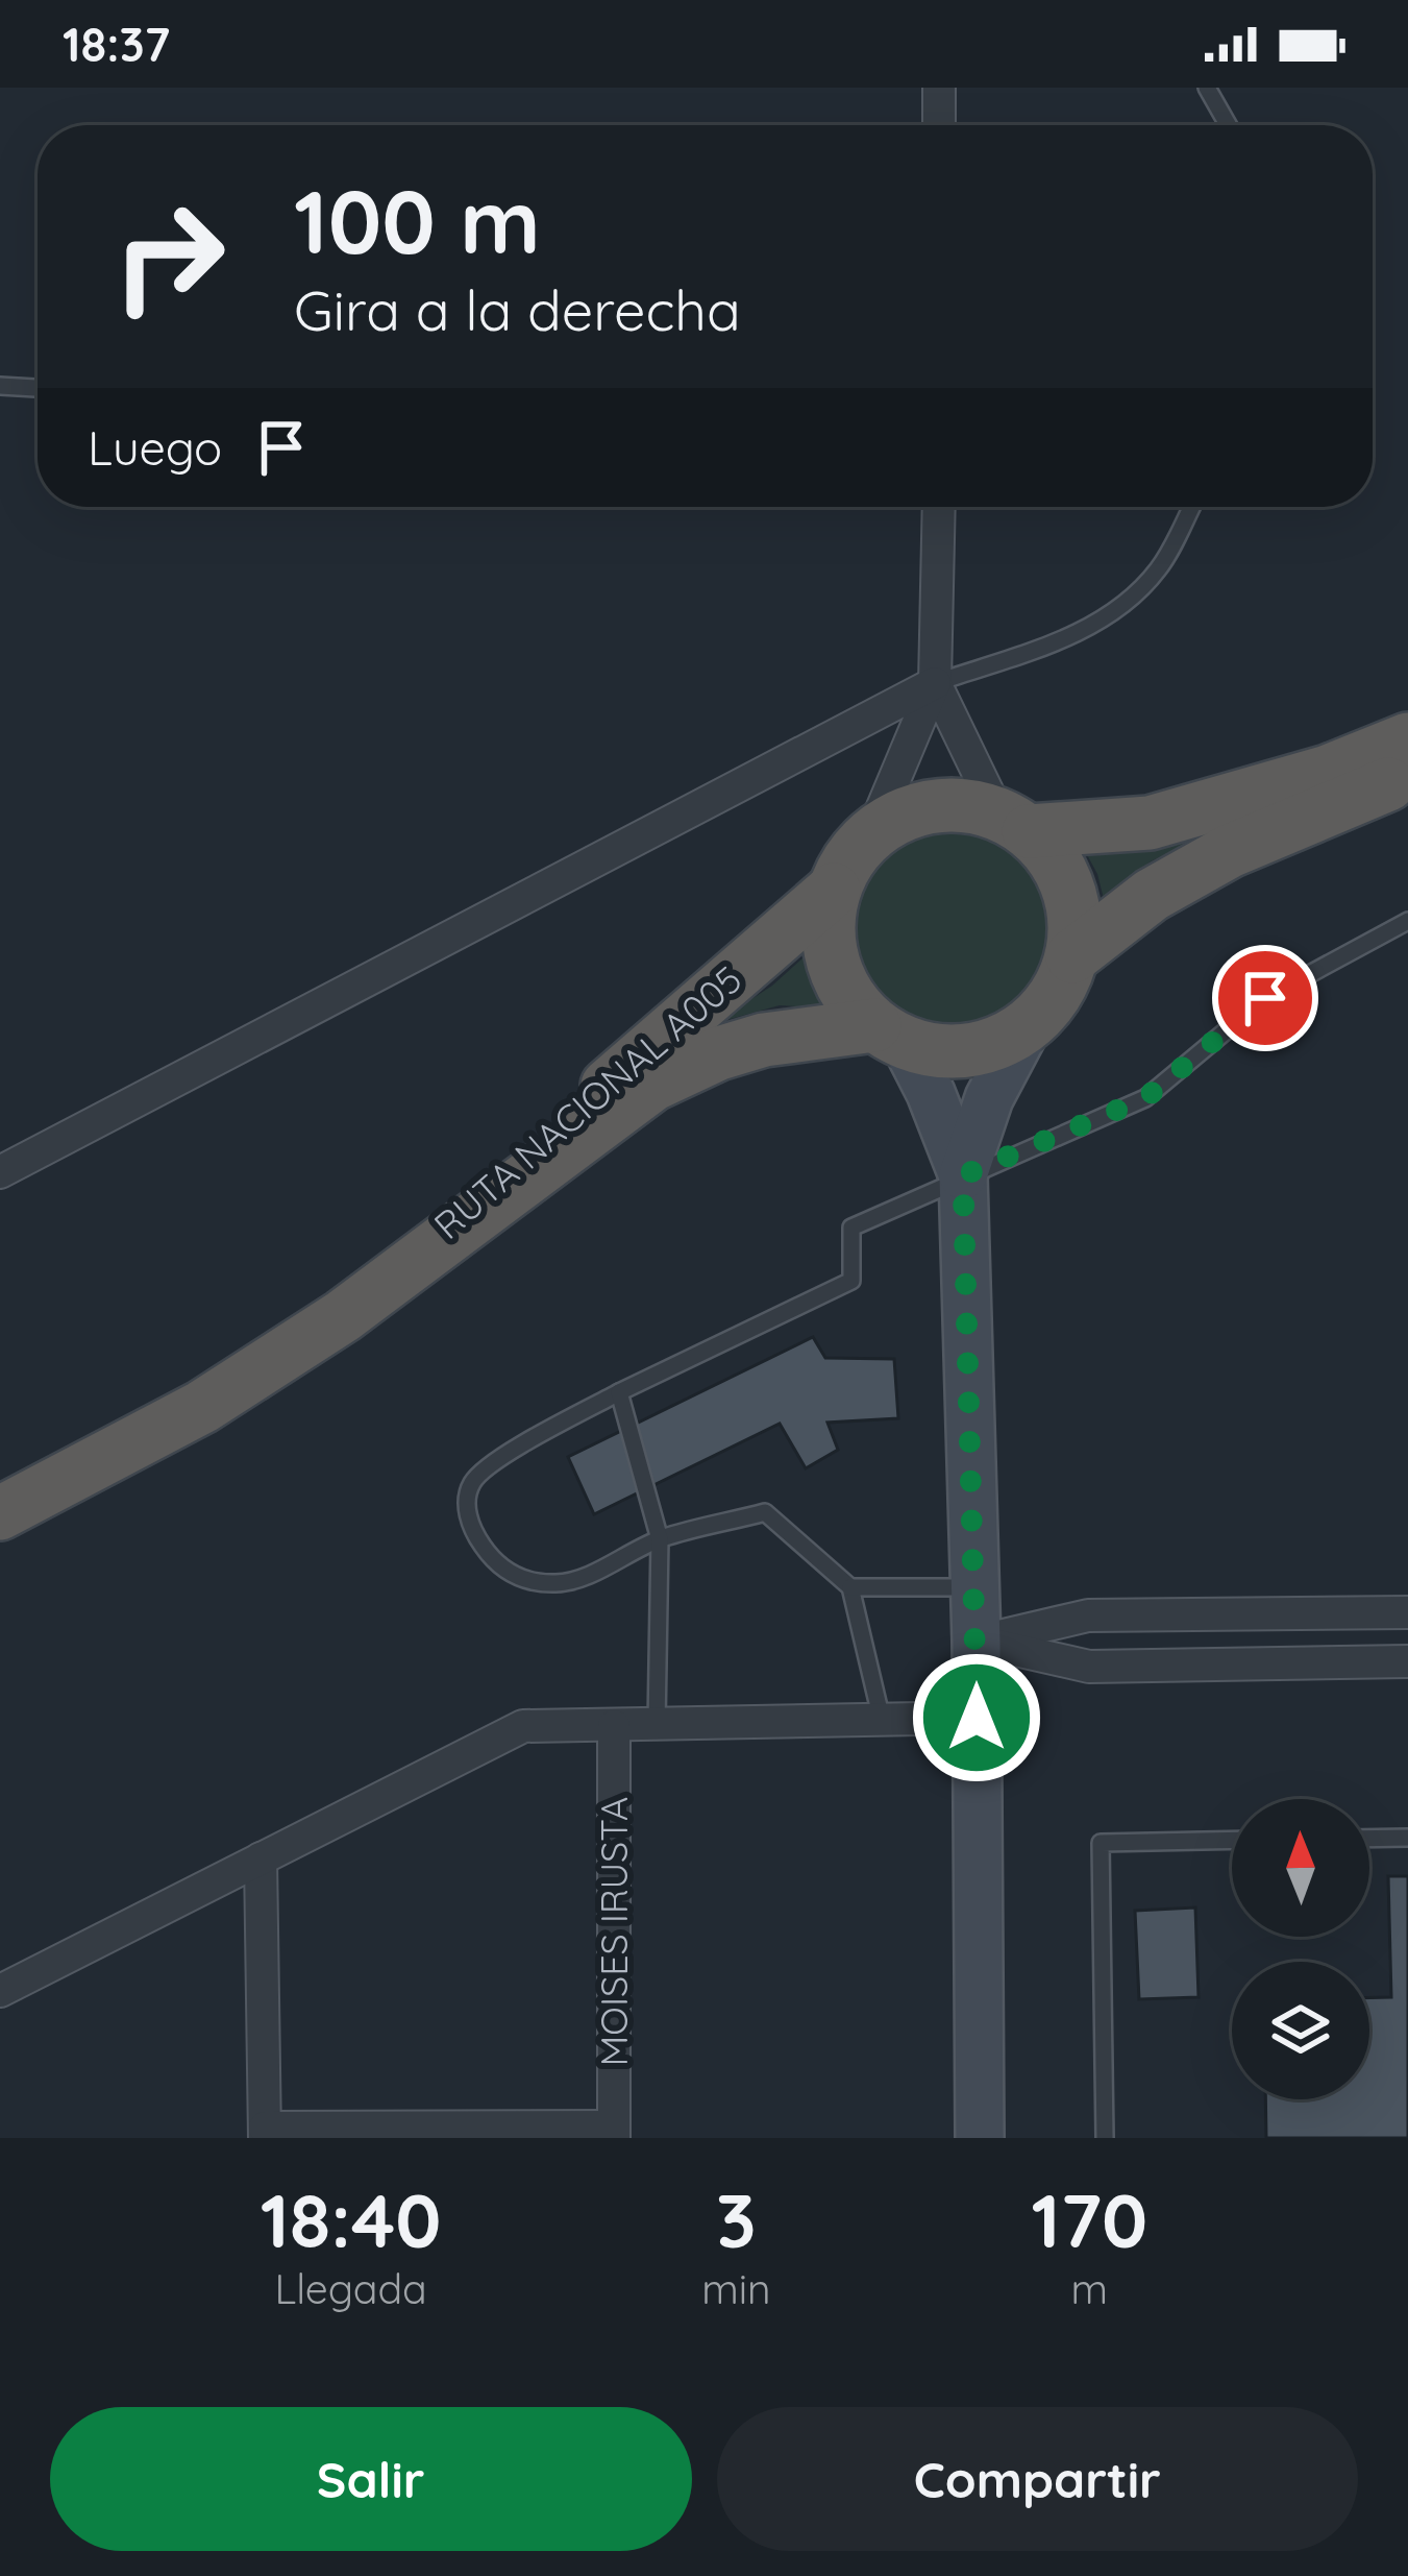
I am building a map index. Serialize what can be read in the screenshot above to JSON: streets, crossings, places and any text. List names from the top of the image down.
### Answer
{
  "streets": {
    "highway": ["RUTA NACIONAL A005"],
    "street": ["MOISES IRUSTA"]
  },
  "north": "top",
  "page": {
    "status": "18:37",
    "turn": ["100 m", "Gira a la derecha"],
    "then": "Luego",
    "eta": [
      "18:40",
      "Llegada",
      "3",
      "min",
      "170",
      "m"
    ],
    "buttons": ["Salir", "Compartir"]
  }
}
